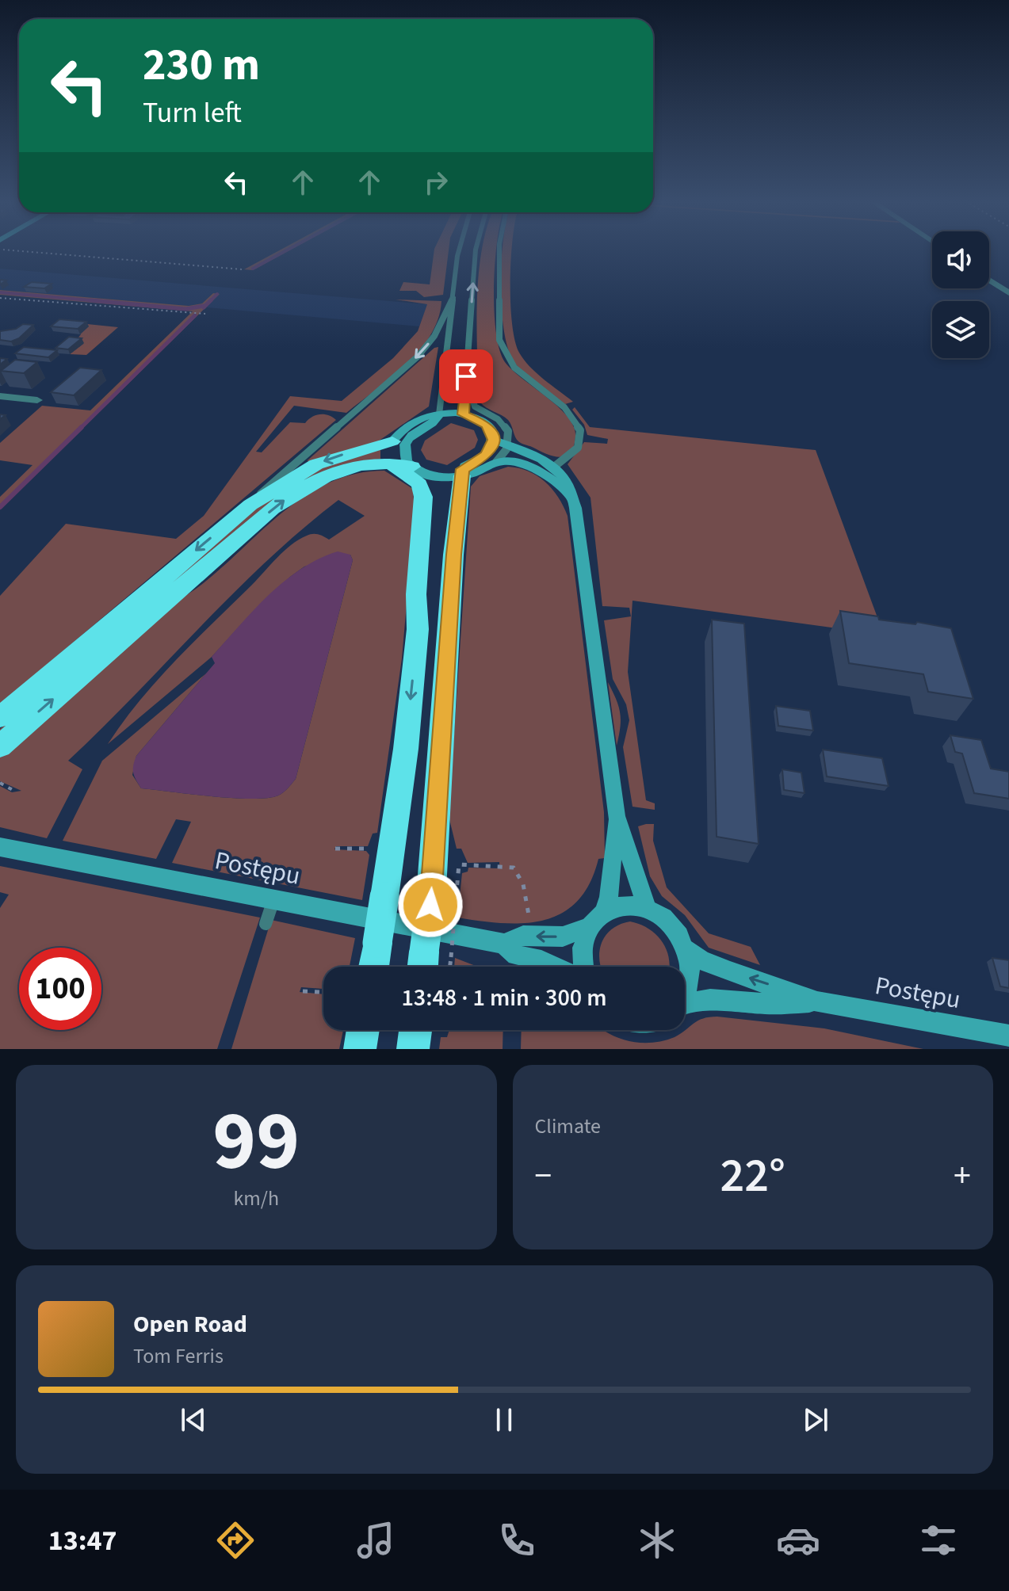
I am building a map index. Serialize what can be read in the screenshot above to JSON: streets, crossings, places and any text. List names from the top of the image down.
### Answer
{
  "streets": {
    "main road": ["Postępu"]
  },
  "page": {
    "turn": ["230 m", "Turn left"],
    "limit": "100",
    "trip": "13:48 · 1 min · 300 m",
    "tile": [
      ["99", "km/h"],
      "Climate"
    ],
    "heat": ["−", "22°", "+"],
    "song": ["Open Road", "Tom Ferris"],
    "tabs": "13:47"
  }
}
